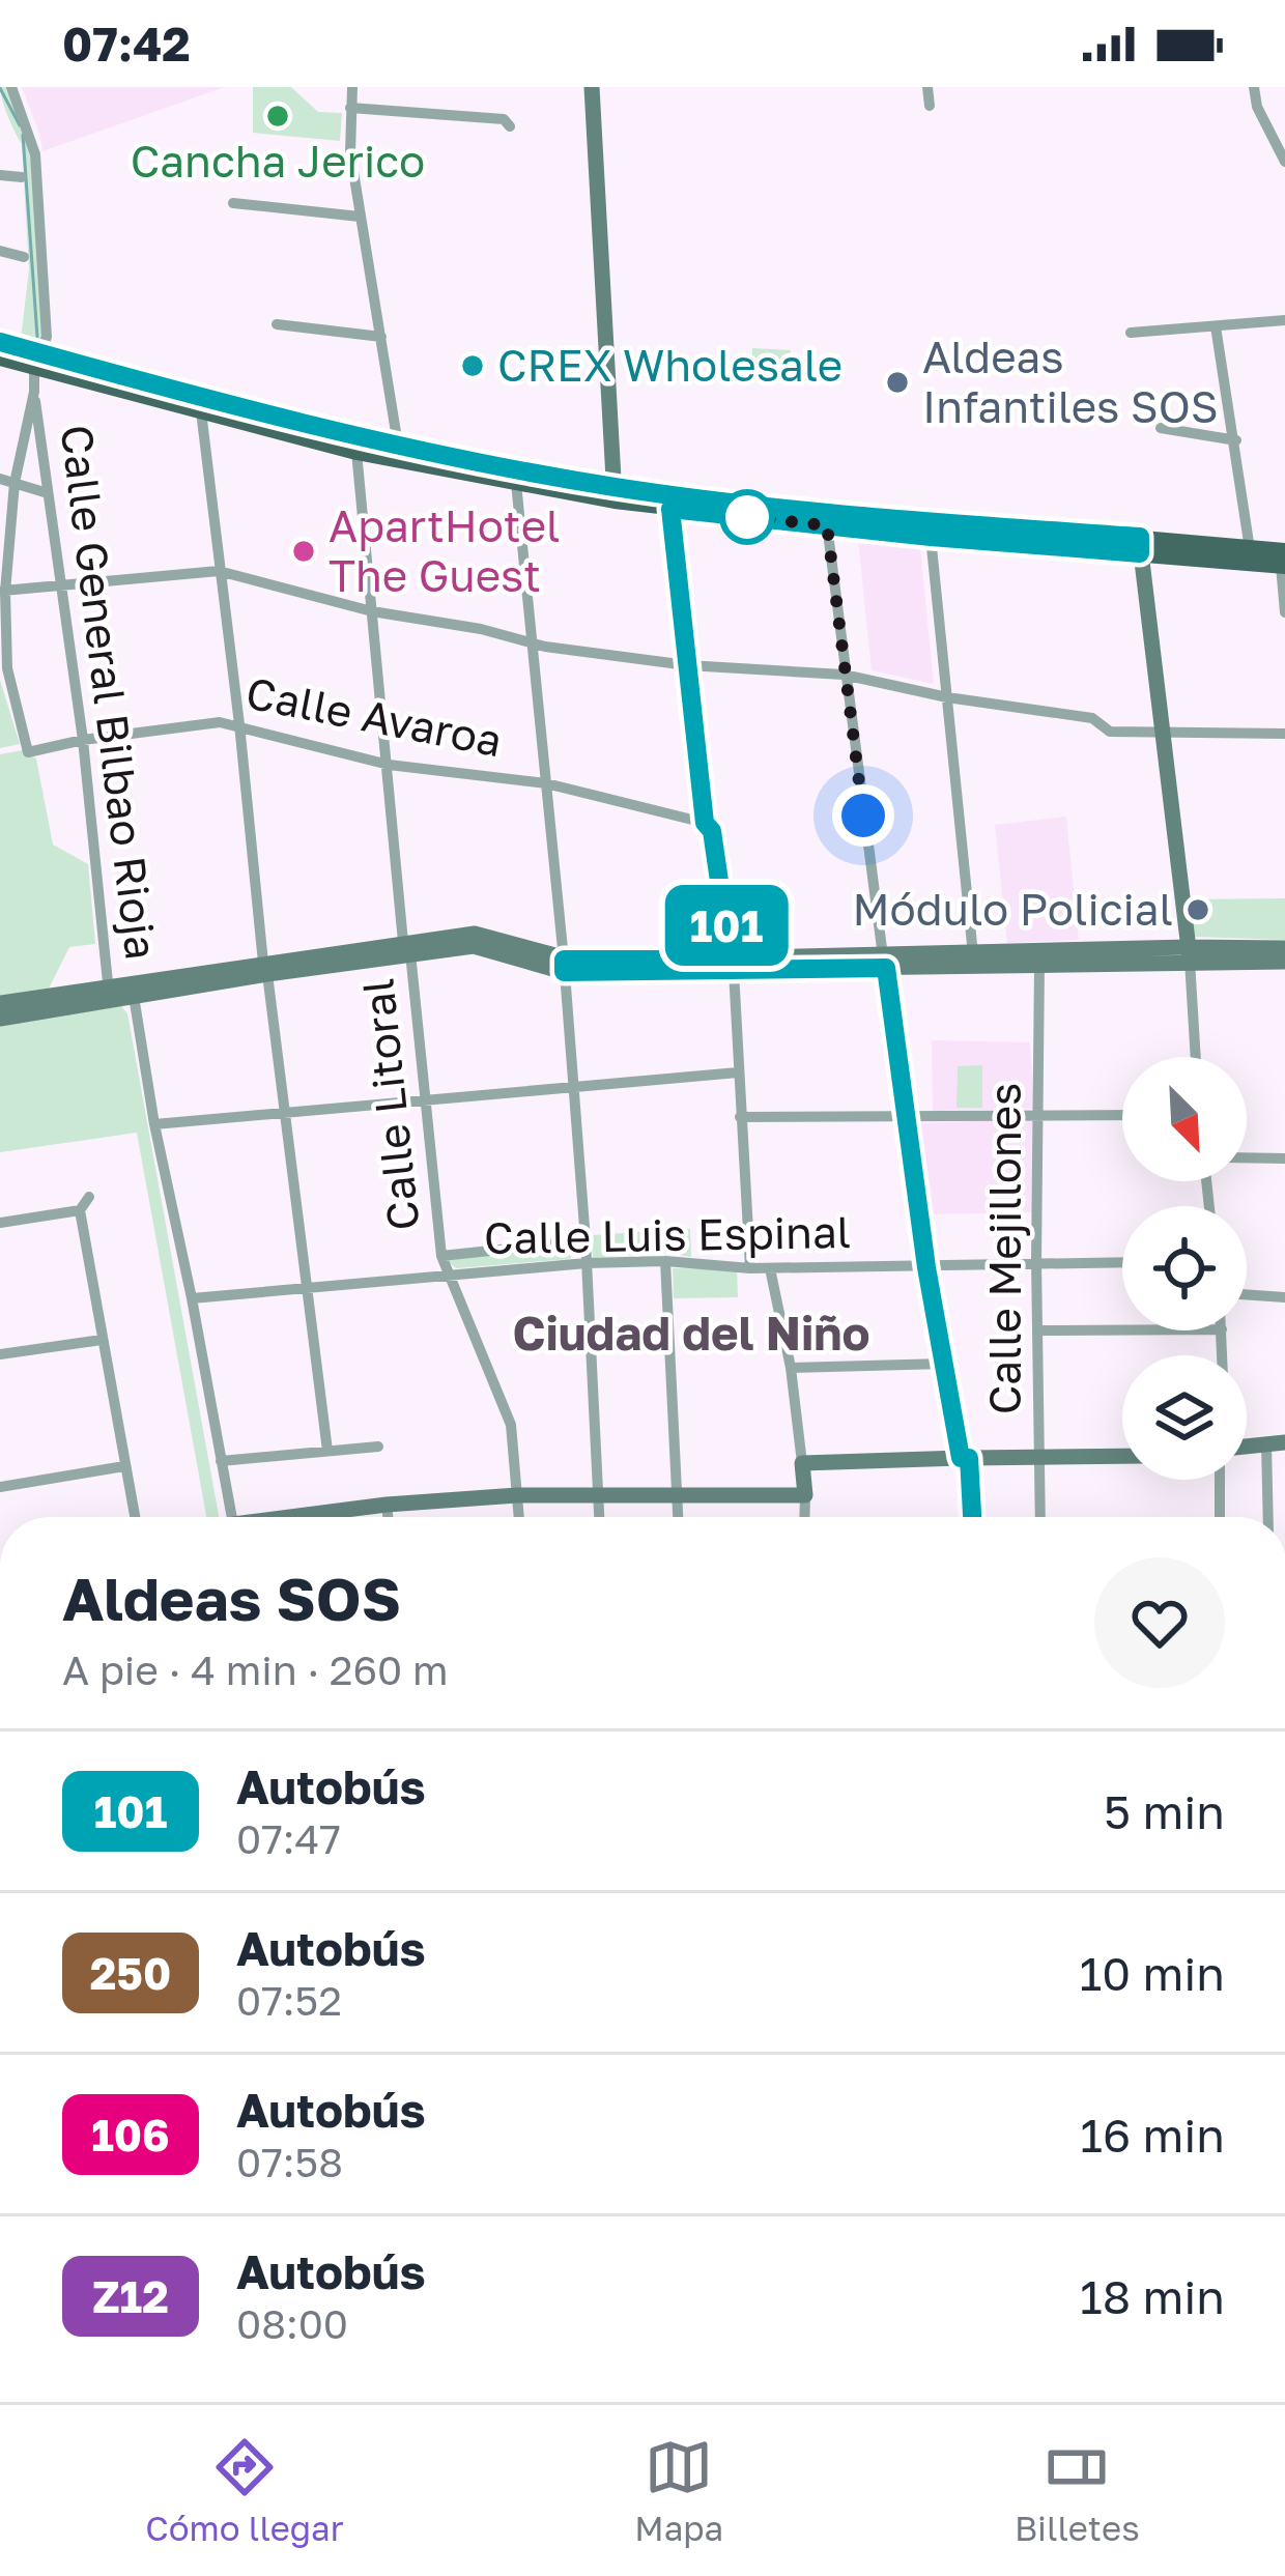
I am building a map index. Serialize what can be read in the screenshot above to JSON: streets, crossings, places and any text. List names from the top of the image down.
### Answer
{
  "streets": {
    "street": [
      "Calle General Bilbao Rioja",
      "Calle Avaroa",
      "Calle Litoral",
      "Calle Luis Espinal",
      "Calle Mejillones"
    ]
  },
  "crossings": [
    ["Calle General Bilbao Rioja", "Calle Avaroa"],
    ["Calle General Bilbao Rioja", "Calle Luis Espinal"],
    ["Calle Avaroa", "Calle Litoral"],
    ["Calle Litoral", "Calle Luis Espinal"],
    ["Calle Luis Espinal", "Calle Mejillones"]
  ],
  "districts": ["Ciudad del Niño"],
  "places": [
    "Cancha Jerico",
    "CREX Wholesale",
    "Aldeas Infantiles SOS",
    "ApartHotel The Guest",
    "Módulo Policial"
  ],
  "lines": ["bus line 101"],
  "north": "bottom right",
  "page": {
    "status": "07:42",
    "on_map": "101",
    "heading": ["Aldeas SOS", "A pie · 4 min · 260 m"],
    "list": [
      {
        "mark": "101",
        "name": "Autobús",
        "note": "07:47",
        "value": "5 min"
      },
      {
        "mark": "250",
        "name": "Autobús",
        "note": "07:52",
        "value": "10 min"
      },
      {
        "mark": "106",
        "name": "Autobús",
        "note": "07:58",
        "value": "16 min"
      },
      {
        "mark": "Z12",
        "name": "Autobús",
        "note": "08:00",
        "value": "18 min"
      }
    ],
    "tabs": ["Cómo llegar", "Mapa", "Billetes"]
  }
}
